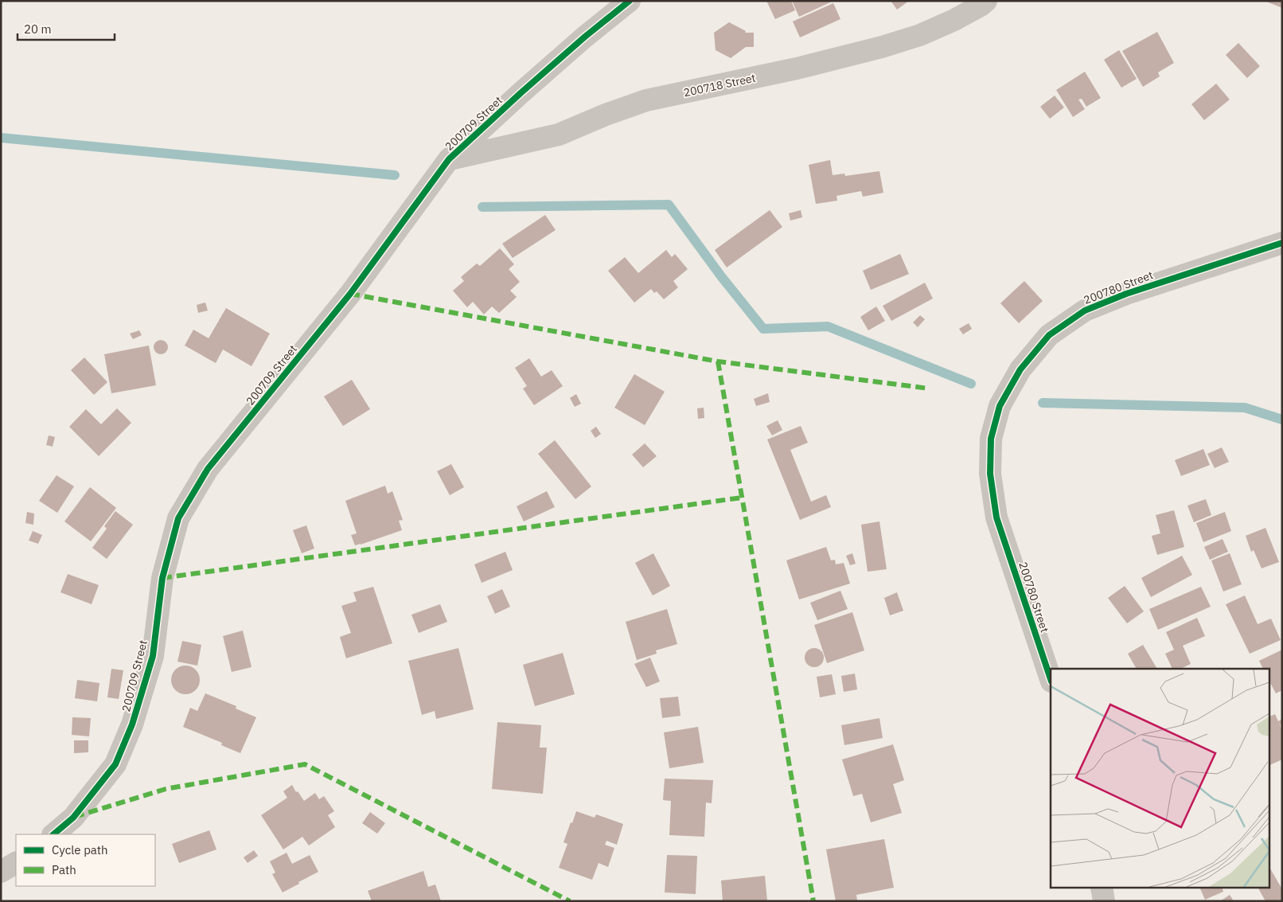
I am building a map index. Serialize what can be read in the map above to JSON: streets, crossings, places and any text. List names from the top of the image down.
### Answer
{
  "streets": {
    "street": ["200718 Street", "200709 Street", "200780 Street"]
  },
  "crossings": [
    ["200718 Street", "200709 Street"]
  ],
  "legend": ["Cycle path", "Path"],
  "scale_bar": "20 m"
}
